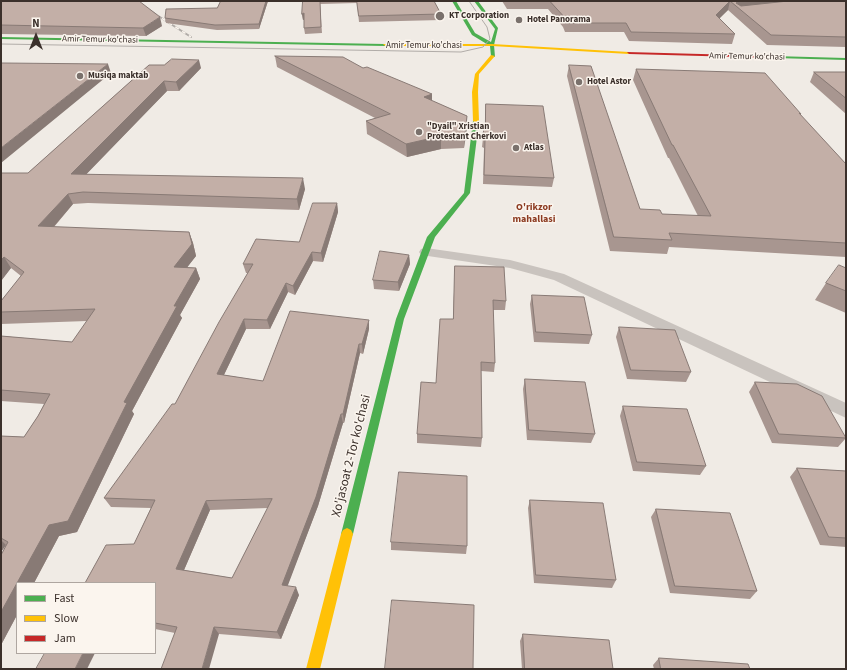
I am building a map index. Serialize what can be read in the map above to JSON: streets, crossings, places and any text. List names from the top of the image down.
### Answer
{
  "streets": {
    "main road": ["Amir Temur ko'chasi", "Xo'jasoat 2-Tor ko'chasi"]
  },
  "crossings": [
    ["Amir Temur ko'chasi", "Xo'jasoat 2-Tor ko'chasi"]
  ],
  "districts": ["O'rikzor mahallasi"],
  "places": [
    "KT Corporation",
    "Hotel Panorama",
    "Musiqa maktab",
    "Hotel Astor",
    "\"Dyail\" Xristian Protestant Cherkovi",
    "Atlas"
  ],
  "legend": ["Fast", "Slow", "Jam"],
  "north": "top"
}
